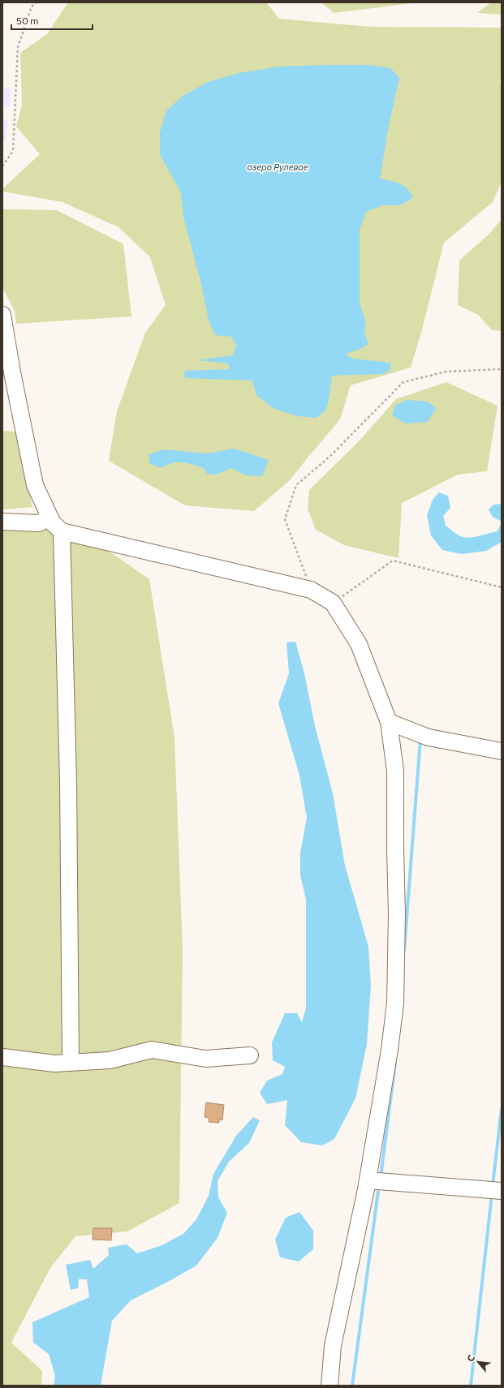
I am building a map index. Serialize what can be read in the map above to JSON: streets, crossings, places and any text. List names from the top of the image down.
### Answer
{
  "water": ["озеро Рулевое"],
  "scale_bar": "50 m",
  "north": "top left"
}
